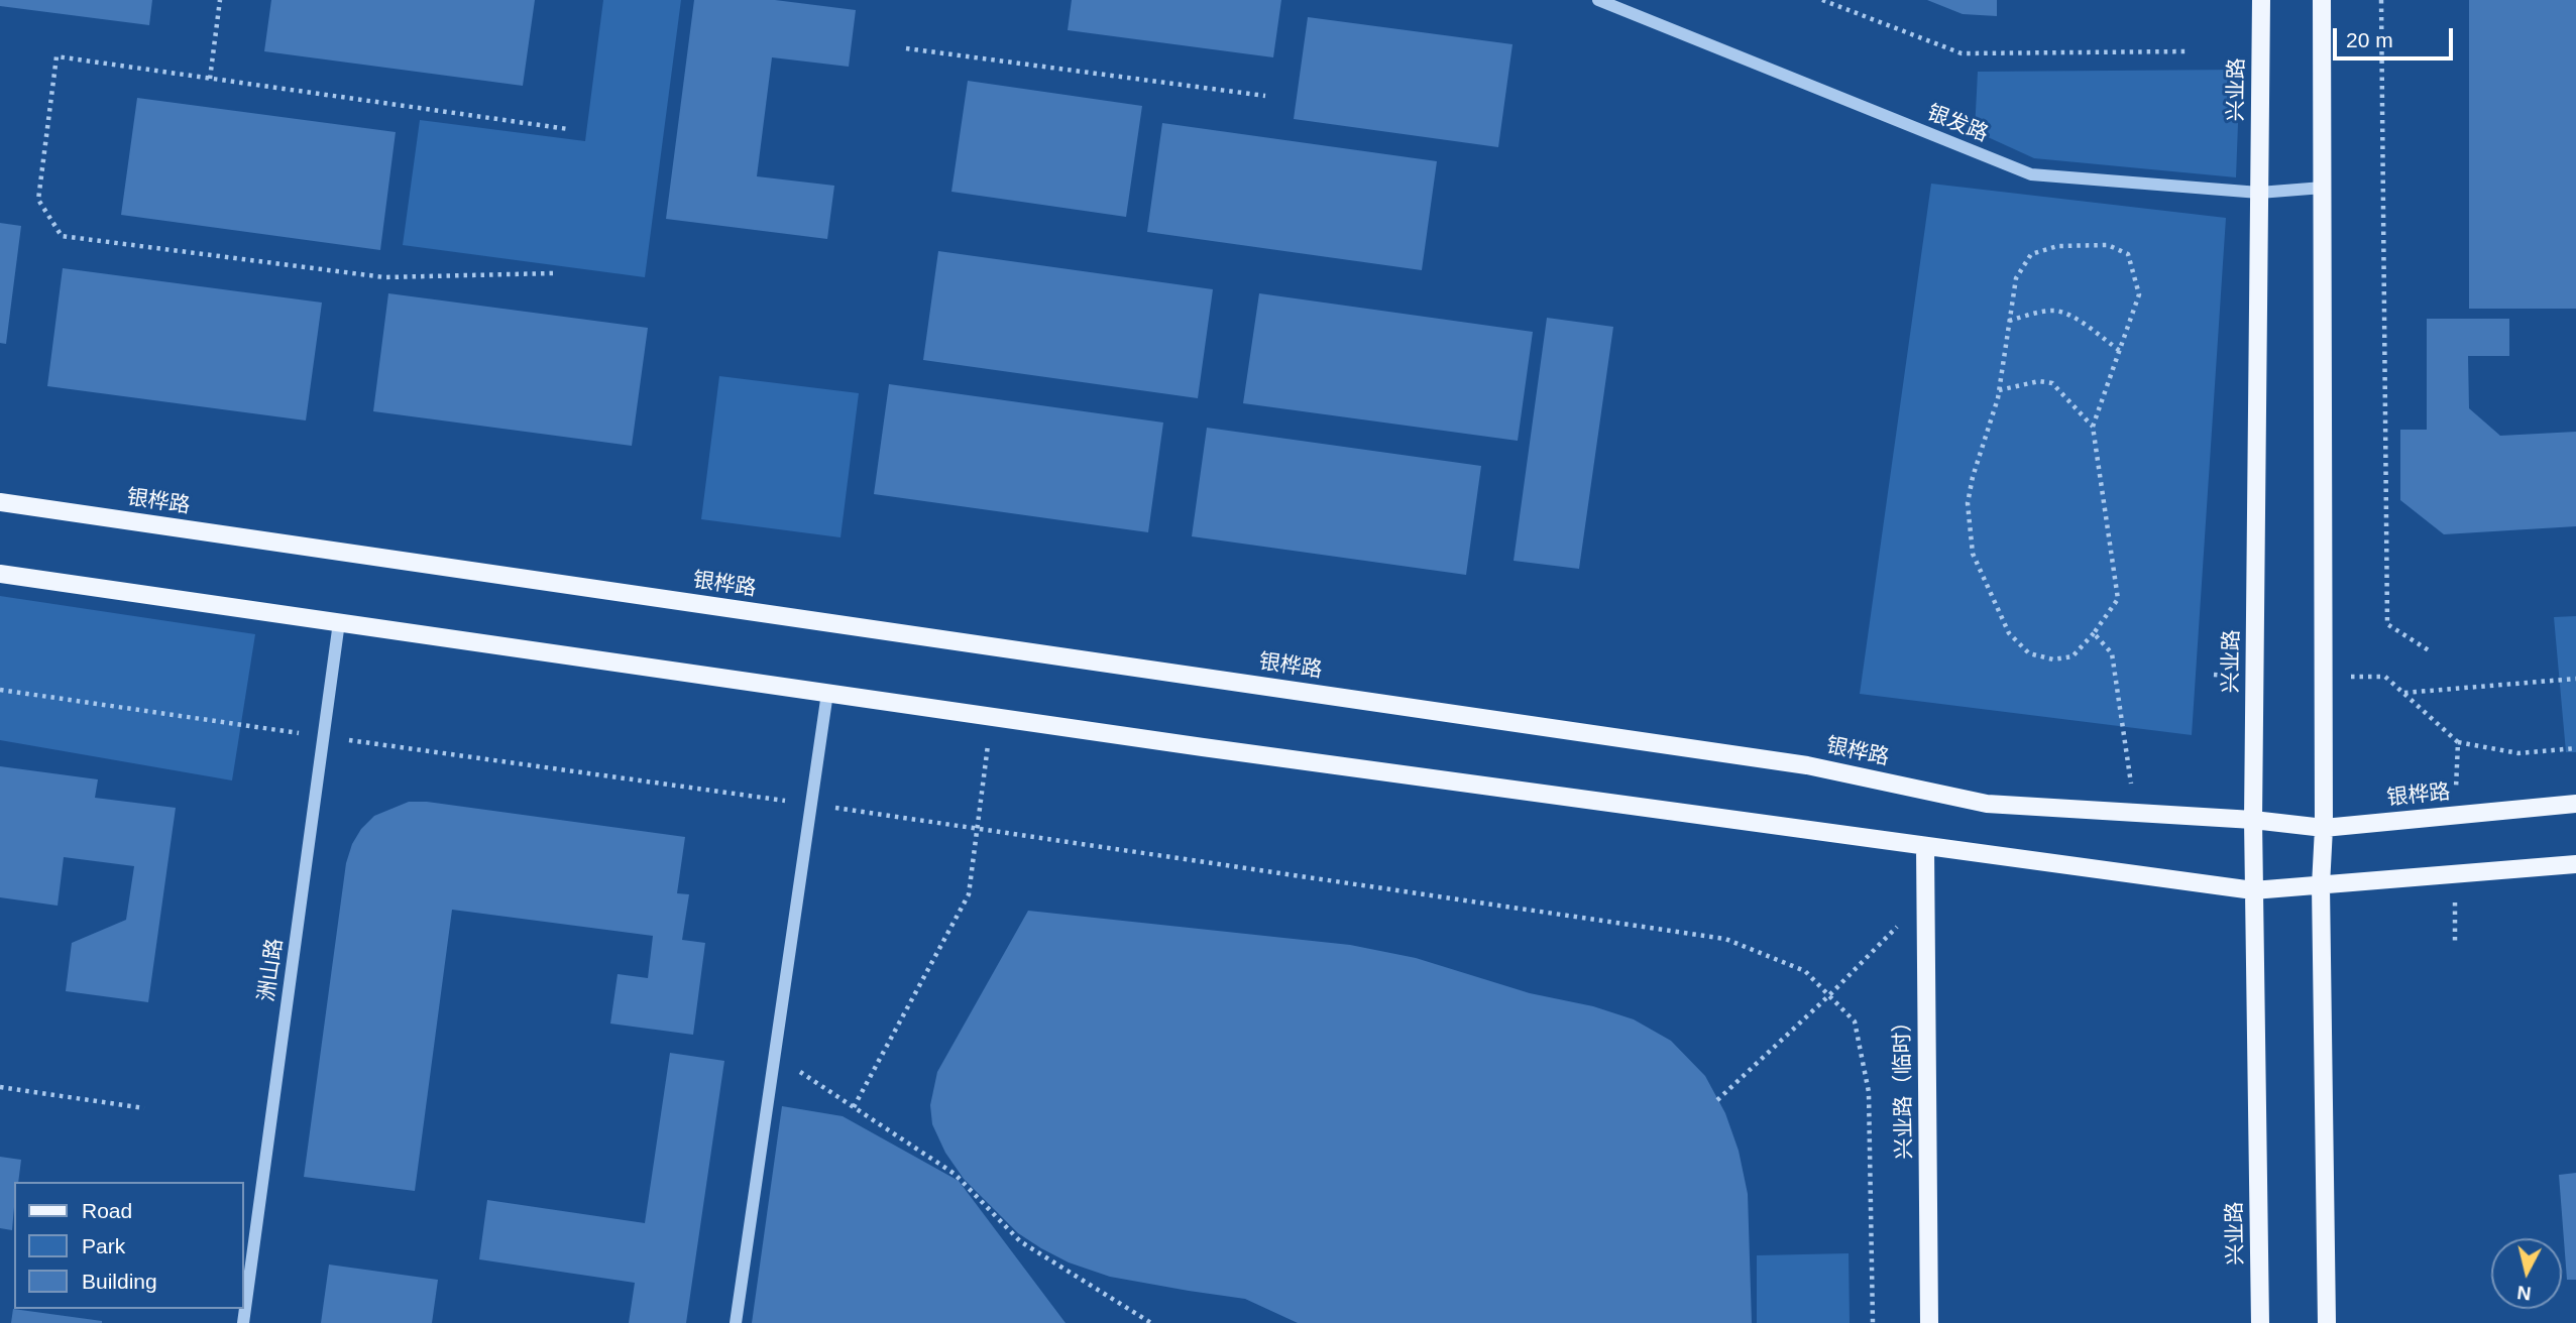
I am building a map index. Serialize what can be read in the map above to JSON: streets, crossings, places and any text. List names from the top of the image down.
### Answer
{
  "streets": {
    "main road": ["兴业路", "银桦路", "兴业路（临时）"],
    "street": ["银发路", "洲山路"]
  },
  "crossings": [
    ["兴业路", "银发路"],
    ["兴业路", "银桦路"]
  ],
  "legend": ["Road", "Park", "Building"],
  "scale_bar": "20 m",
  "north": "bottom"
}
